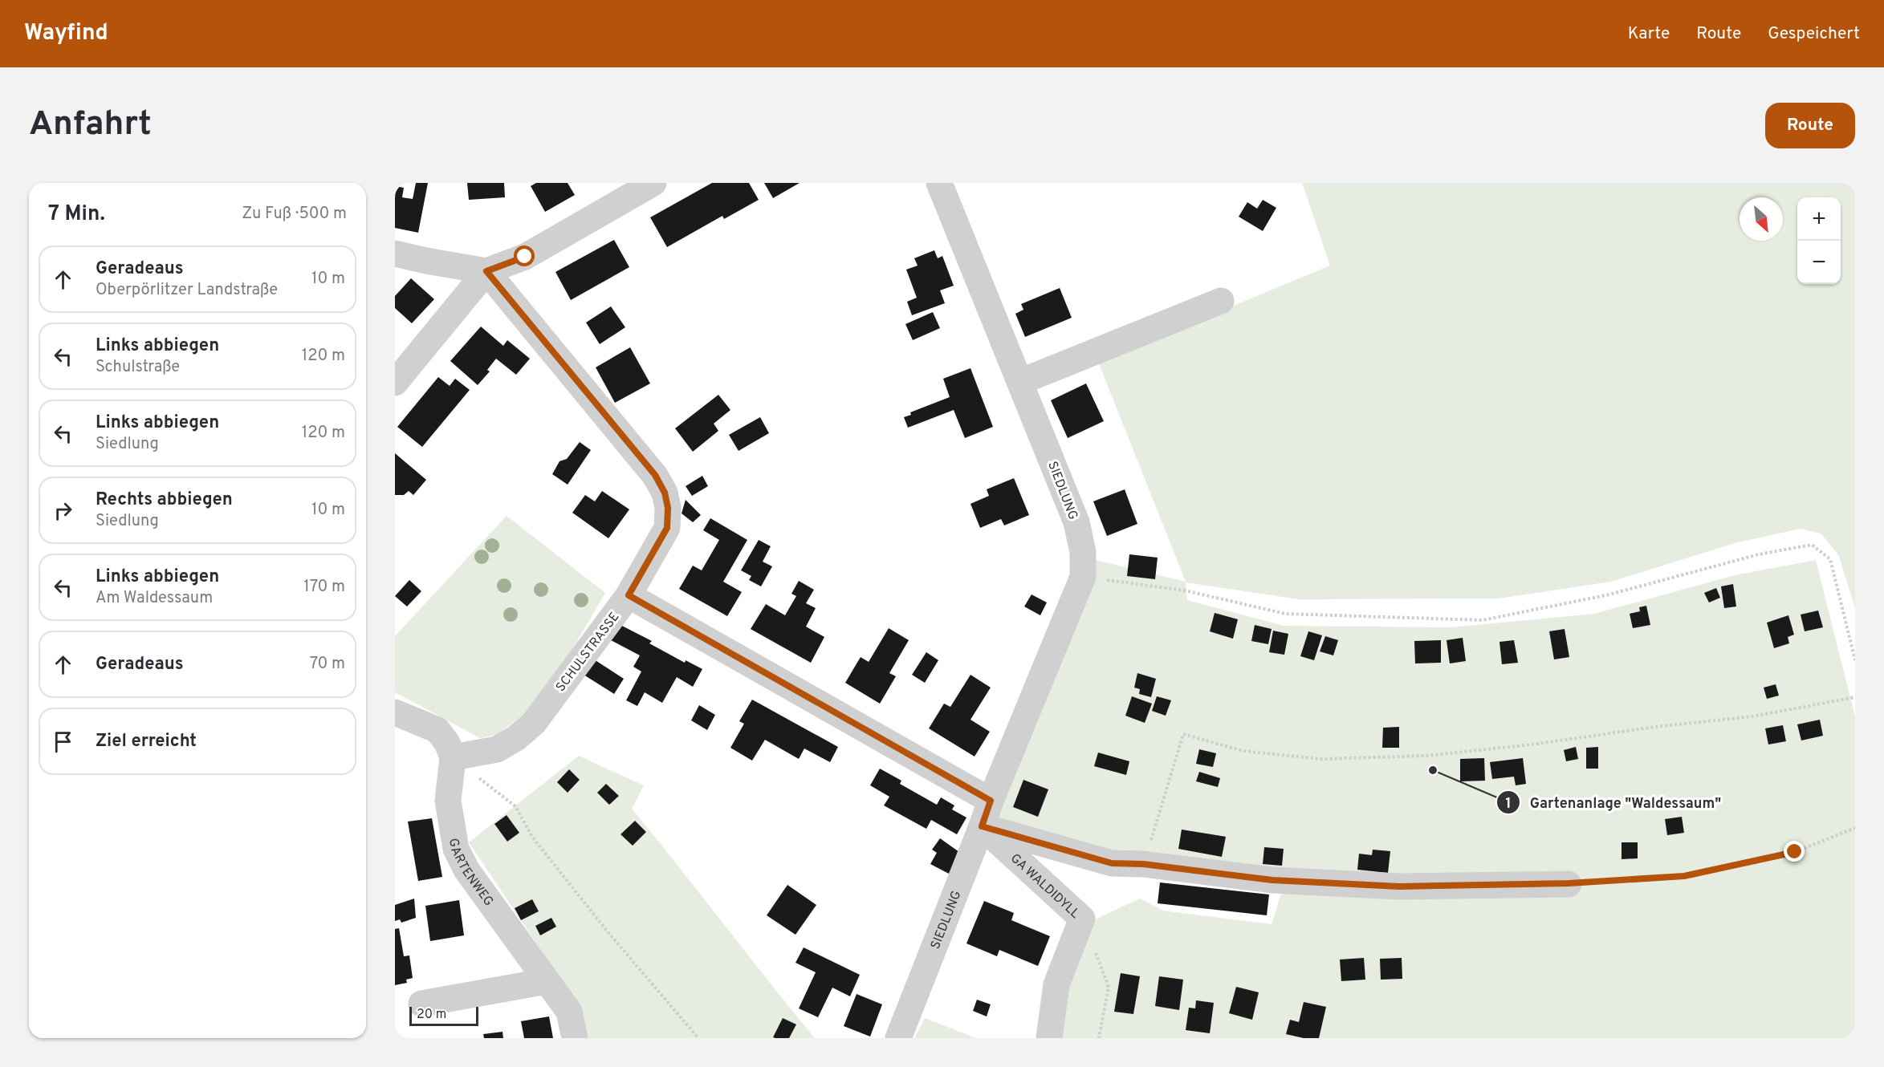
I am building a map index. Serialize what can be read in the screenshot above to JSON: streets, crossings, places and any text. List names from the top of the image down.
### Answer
{
  "streets": {
    "street": [
      "SIEDLUNG",
      "SCHULSTRASSE",
      "GARTENWEG",
      "GA WALDIDYLL"
    ]
  },
  "crossings": [
    ["SIEDLUNG", "GA WALDIDYLL"],
    ["SCHULSTRASSE", "GARTENWEG"]
  ],
  "places": ["Gartenanlage \"Waldessaum\""],
  "scale_bar": "20 m",
  "north": "bottom right",
  "page": {
    "header": "Wayfind",
    "nav": ["Karte", "Route", "Gespeichert"],
    "buttons": "Route",
    "title": "Anfahrt",
    "heading": ["7 Min.", "Zu Fuß · 500 m"],
    "map_buttons": ["+", "−"],
    "list": [
      ["Geradeaus", "Oberpörlitzer Landstraße", "10 m"],
      ["Links abbiegen", "Schulstraße", "120 m"],
      ["Links abbiegen", "Siedlung", "120 m"],
      ["Rechts abbiegen", "Siedlung", "10 m"],
      ["Links abbiegen", "Am Waldessaum", "170 m"],
      ["Geradeaus", "70 m"],
      "Ziel erreicht"
    ],
    "scale": "20 m"
  }
}
